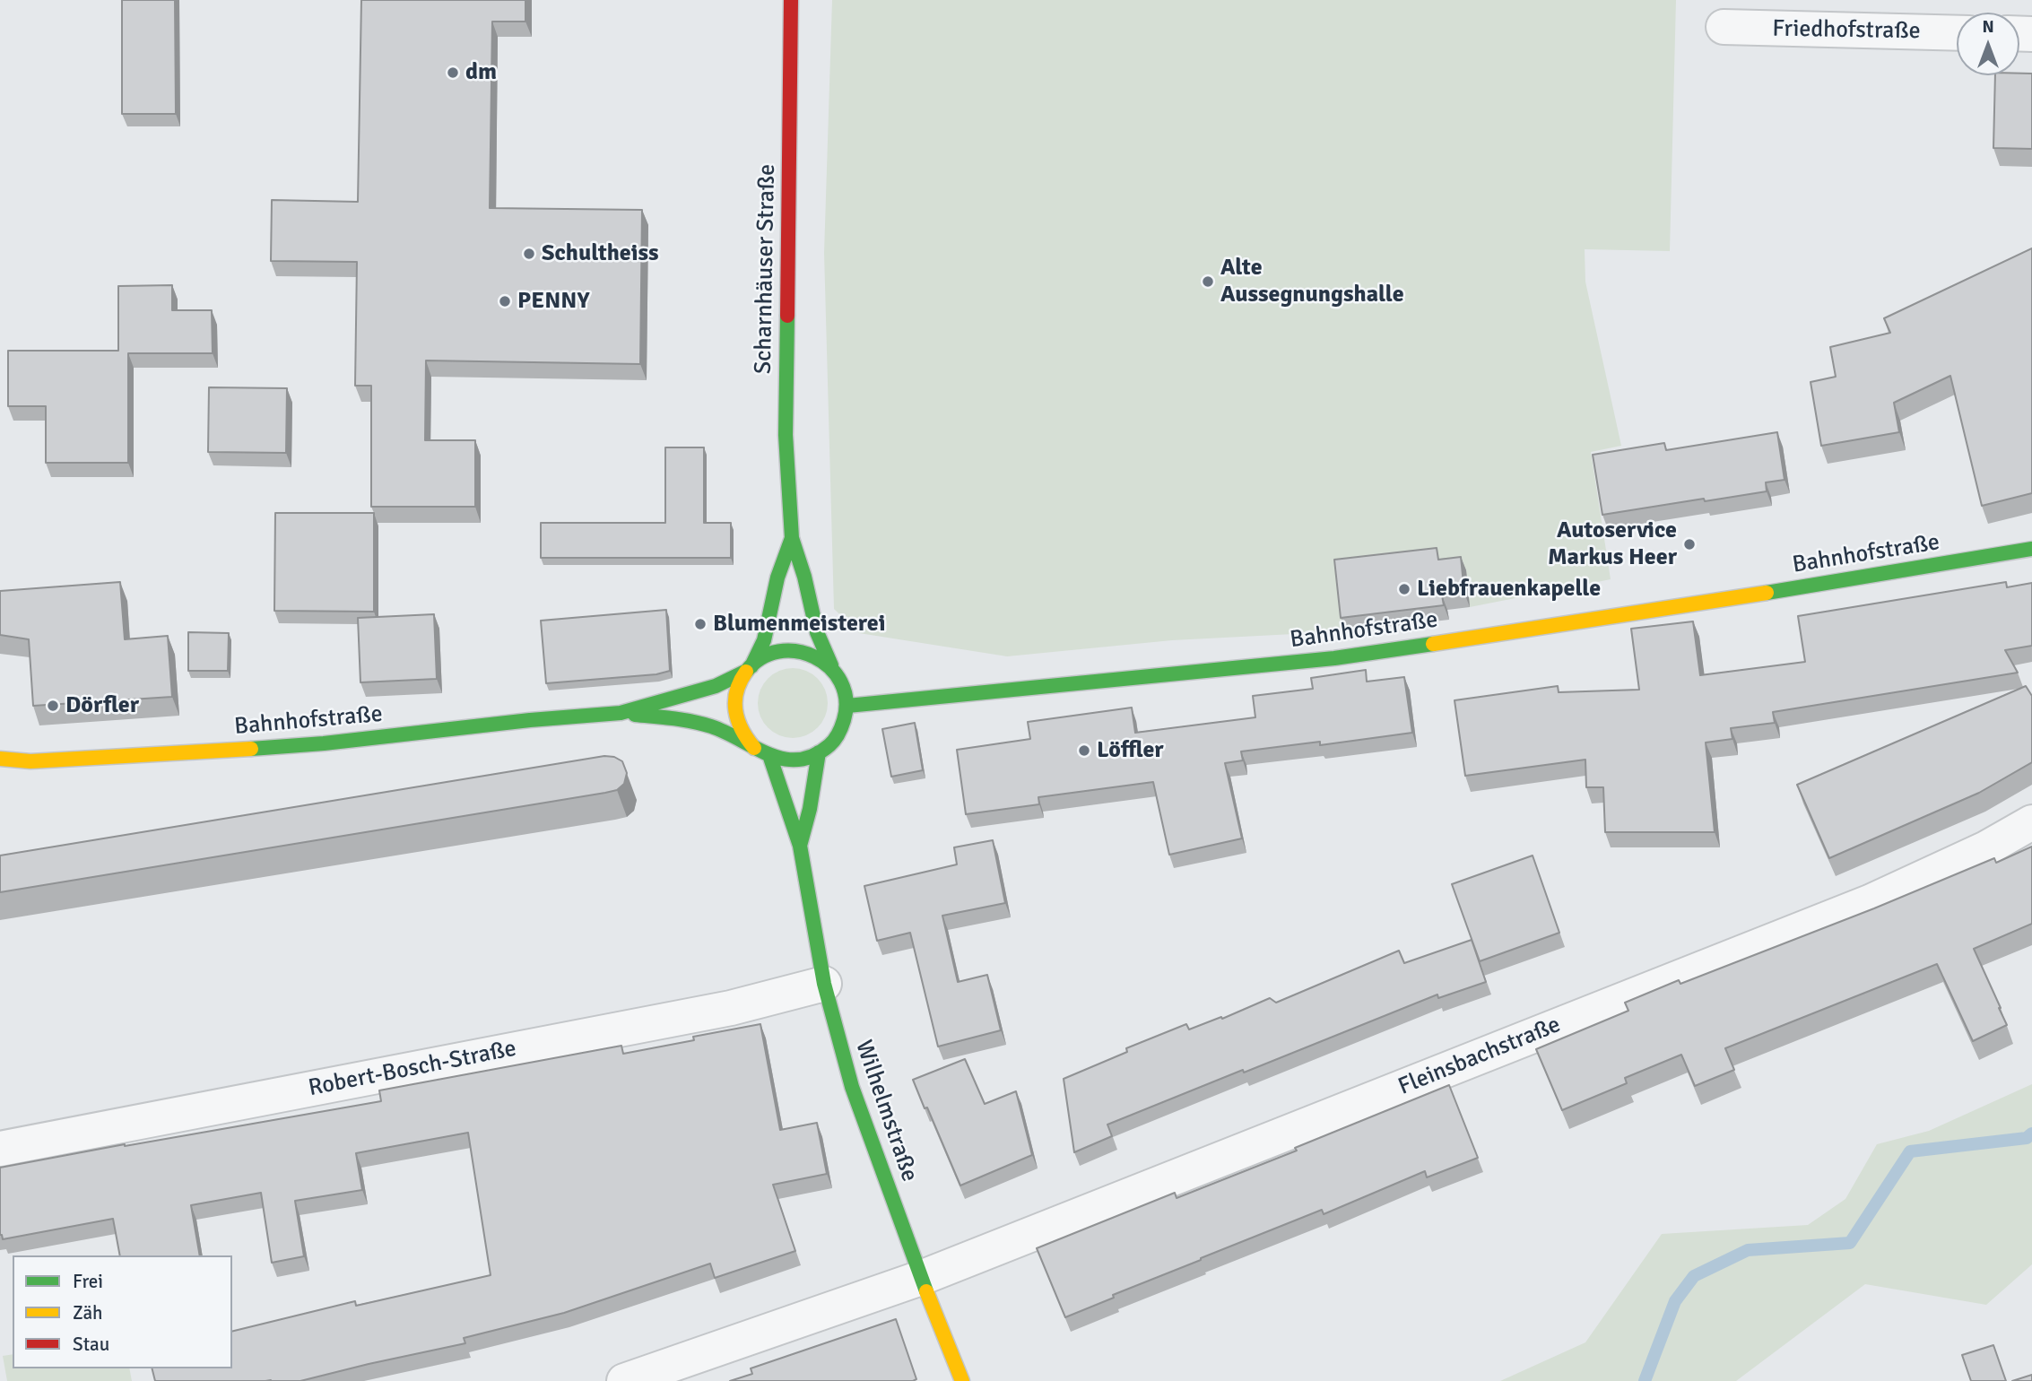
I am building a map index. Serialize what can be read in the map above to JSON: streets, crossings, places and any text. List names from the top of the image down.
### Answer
{
  "streets": {
    "street": [
      "Friedhofstraße",
      "Scharnhäuser Straße",
      "Bahnhofstraße",
      "Fleinsbachstraße",
      "Robert-Bosch-Straße",
      "Wilhelmstraße"
    ]
  },
  "crossings": [
    ["Scharnhäuser Straße", "Bahnhofstraße"],
    ["Scharnhäuser Straße", "Wilhelmstraße"],
    ["Bahnhofstraße", "Wilhelmstraße"],
    ["Fleinsbachstraße", "Wilhelmstraße"],
    ["Robert-Bosch-Straße", "Wilhelmstraße"]
  ],
  "places": [
    "dm",
    "Schultheiss",
    "Alte Aussegnungshalle",
    "PENNY",
    "Autoservice Markus Heer",
    "Liebfrauenkapelle",
    "Blumenmeisterei",
    "Dörfler",
    "Löffler"
  ],
  "legend": ["Frei", "Zäh", "Stau"],
  "north": "top"
}
